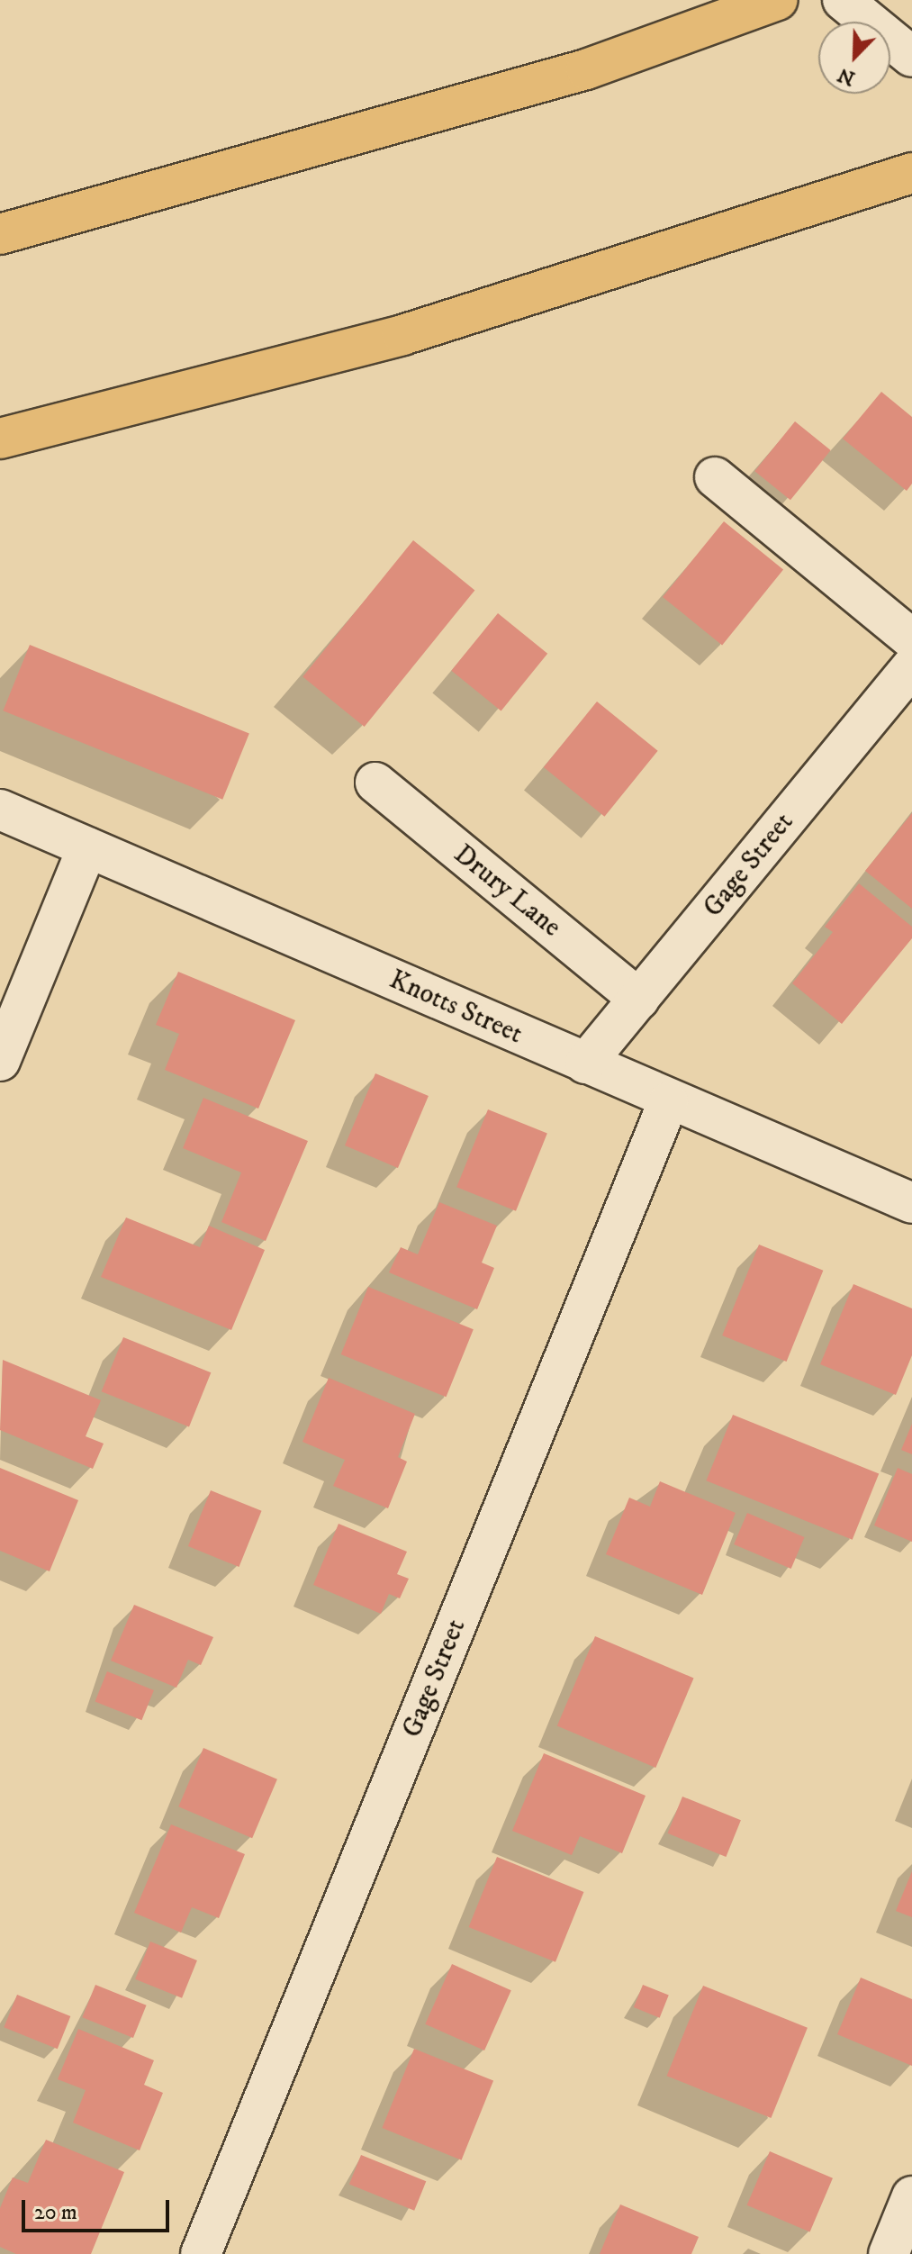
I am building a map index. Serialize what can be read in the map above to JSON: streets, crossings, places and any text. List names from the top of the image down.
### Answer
{
  "streets": {
    "street": ["Gage Street", "Drury Lane", "Knotts Street"]
  },
  "crossings": [
    ["Gage Street", "Drury Lane"],
    ["Gage Street", "Knotts Street"]
  ],
  "scale_bar": "20 m",
  "north": "bottom left"
}
